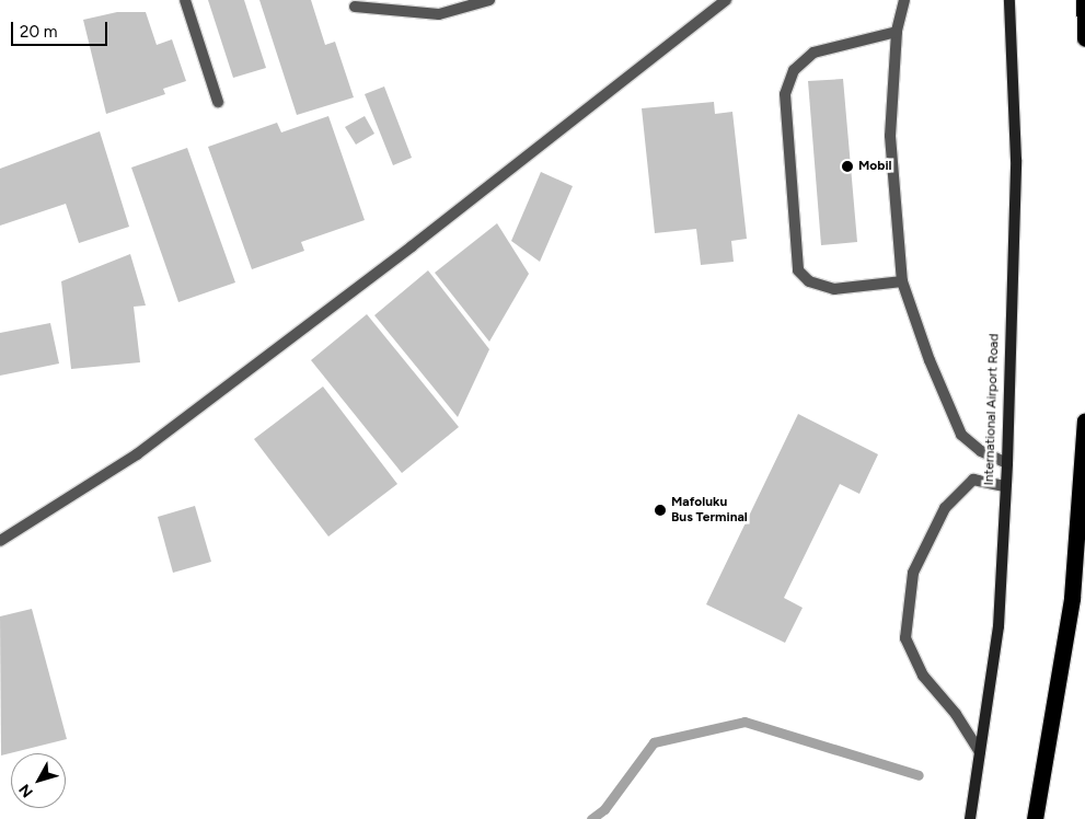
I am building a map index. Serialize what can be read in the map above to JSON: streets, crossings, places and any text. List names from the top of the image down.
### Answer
{
  "streets": {
    "main road": ["International Airport Road"]
  },
  "places": ["Mobil", "Mafoluku Bus Terminal"],
  "scale_bar": "20 m",
  "north": "bottom left"
}
